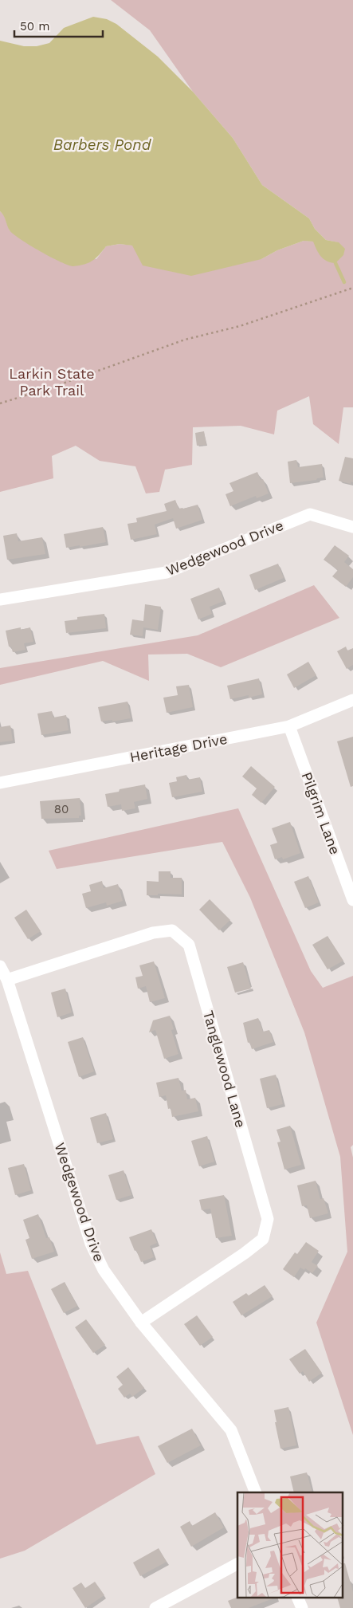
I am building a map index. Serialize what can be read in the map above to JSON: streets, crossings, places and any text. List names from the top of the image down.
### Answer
{
  "streets": {
    "street": [
      "Wedgewood Drive",
      "Heritage Drive",
      "Pilgrim Lane",
      "Tanglewood Lane"
    ]
  },
  "crossings": [
    ["Wedgewood Drive", "Tanglewood Lane"],
    ["Heritage Drive", "Pilgrim Lane"]
  ],
  "water": ["Barbers Pond"],
  "parks": ["Larkin State Park Trail"],
  "house_numbers": ["80"],
  "scale_bar": "50 m"
}
